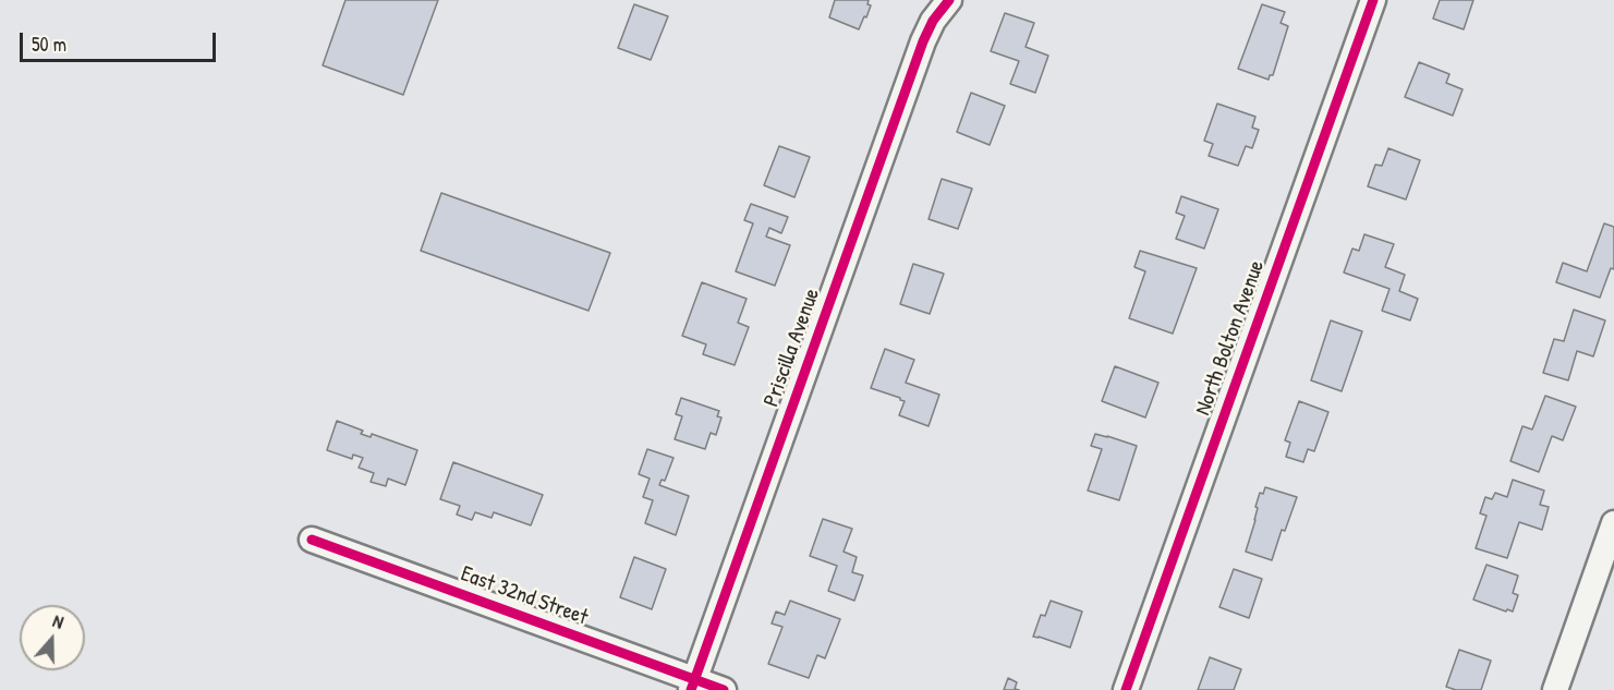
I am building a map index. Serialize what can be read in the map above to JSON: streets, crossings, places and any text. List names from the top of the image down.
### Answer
{
  "streets": {
    "street": ["North Bolton Avenue", "Priscilla Avenue", "East 32nd Street"]
  },
  "crossings": [
    ["Priscilla Avenue", "East 32nd Street"]
  ],
  "scale_bar": "50 m",
  "north": "top"
}
